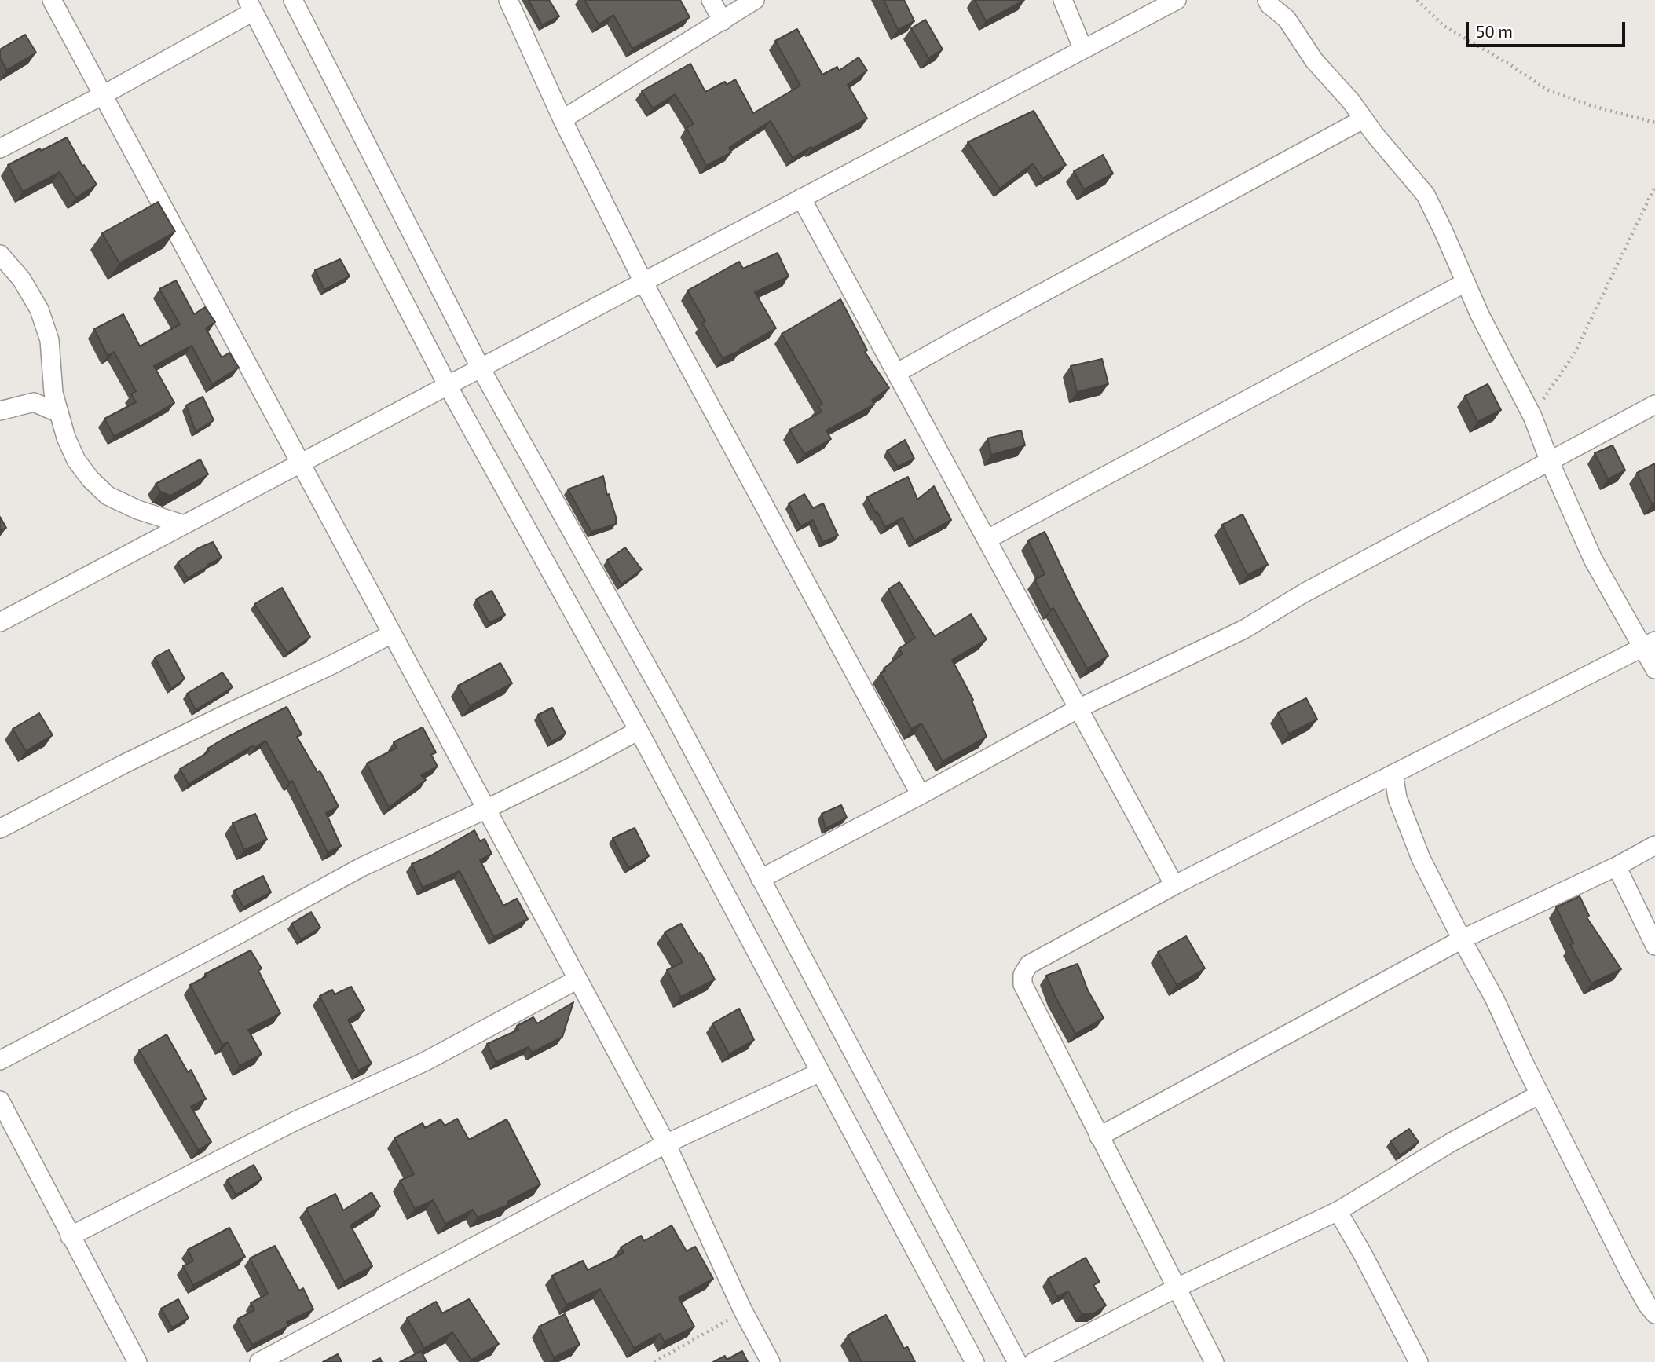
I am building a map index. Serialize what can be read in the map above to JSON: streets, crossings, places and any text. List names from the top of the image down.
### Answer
{
  "scale_bar": "50 m"
}
